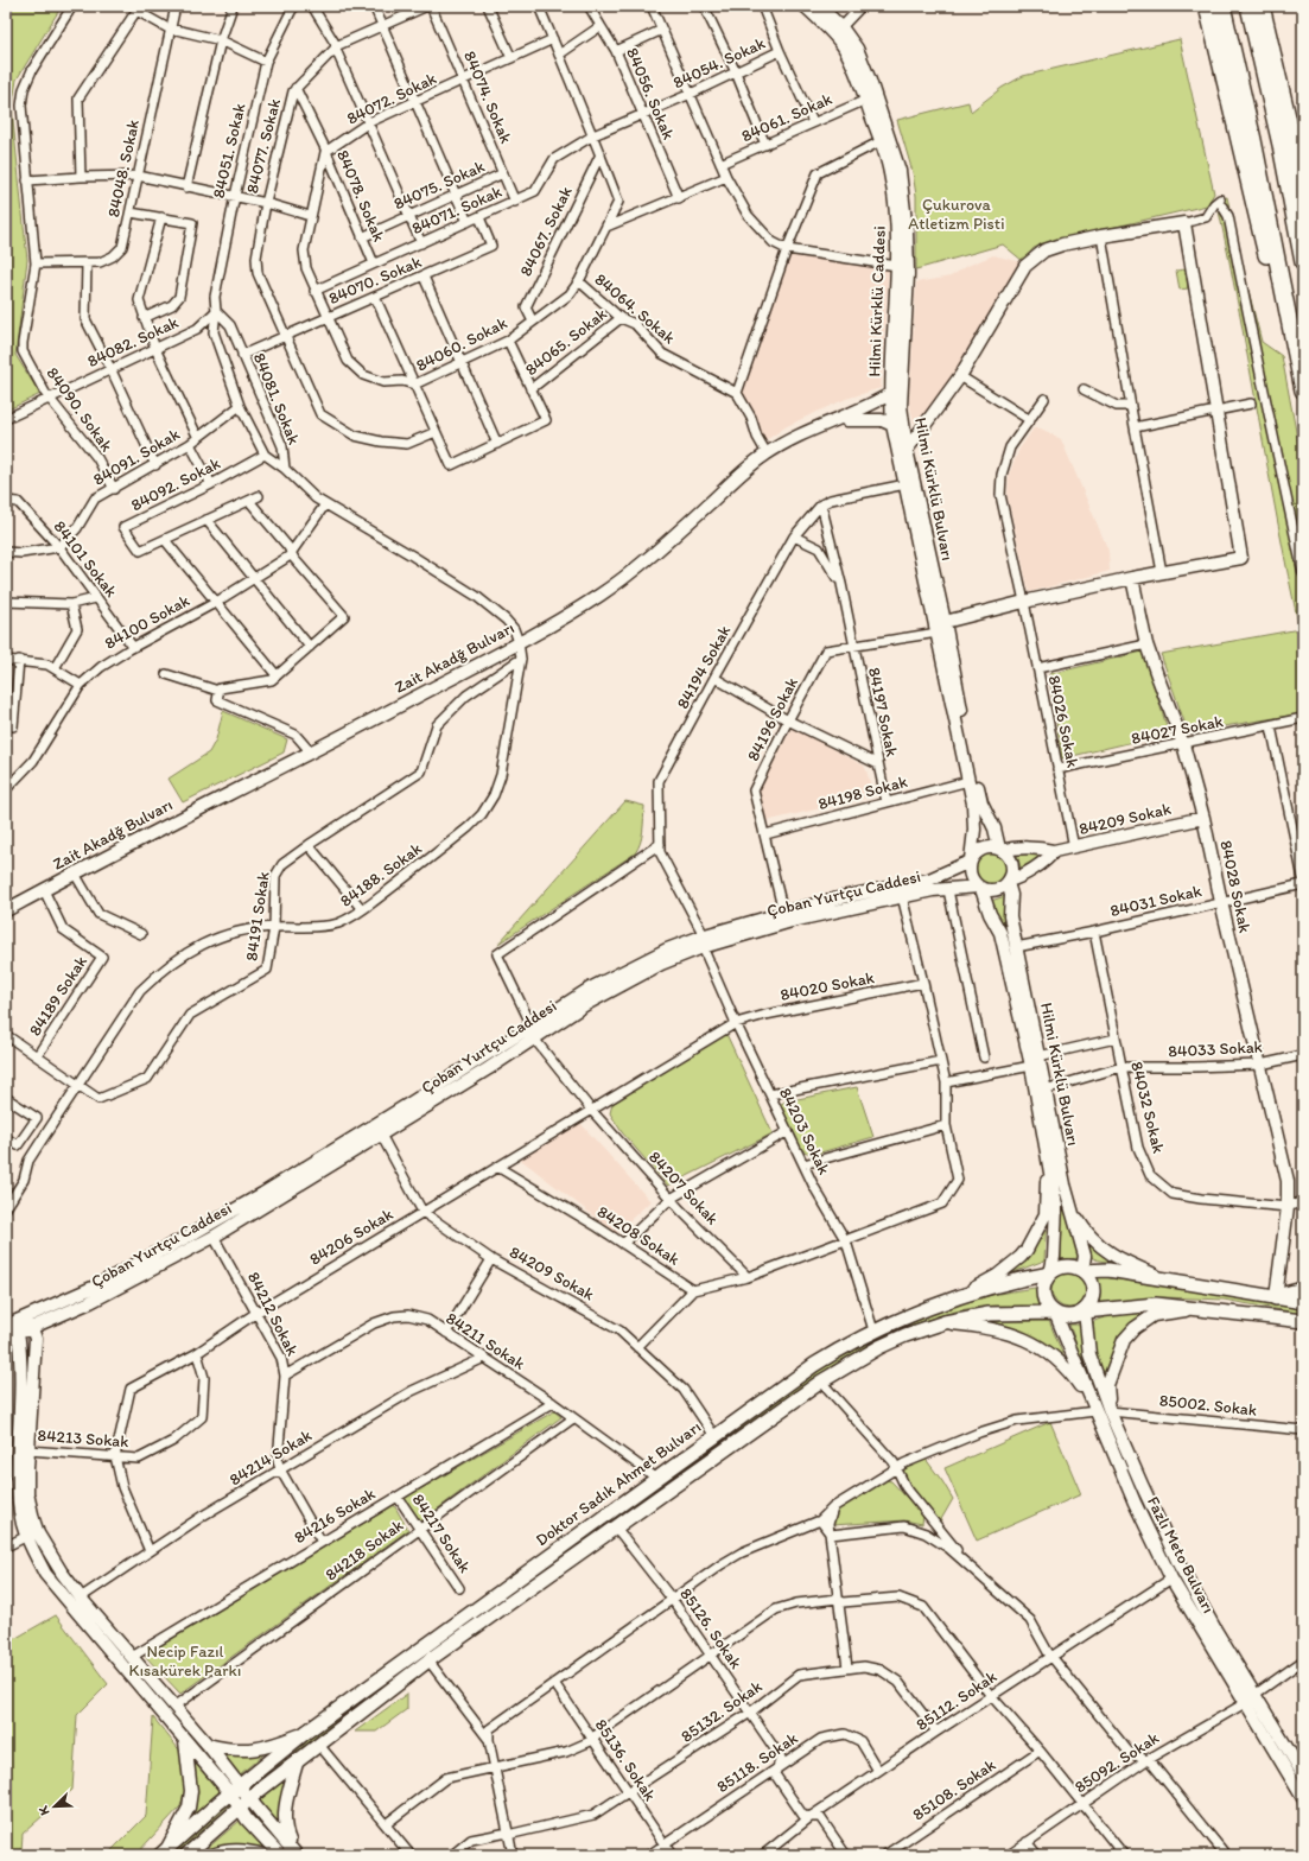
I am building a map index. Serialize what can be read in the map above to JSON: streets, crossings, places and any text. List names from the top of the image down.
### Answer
{
  "streets": {
    "main road": [
      "Hilmi Kürklü Caddesi",
      "Hilmi Kürklü Bulvarı",
      "Zait Akadğ Bulvarı",
      "84209 Sokak",
      "84028 Sokak",
      "Çoban Yurtçu Caddesi",
      "Doktor Sadık Ahmet Bulvarı",
      "Fazlı Meto Bulvarı"
    ],
    "street": [
      "84054. Sokak",
      "84056. Sokak",
      "84074. Sokak",
      "84072. Sokak",
      "84061. Sokak",
      "84077. Sokak",
      "84051. Sokak",
      "84048. Sokak",
      "84075. Sokak",
      "84078. Sokak",
      "84071. Sokak",
      "84067. Sokak",
      "84070. Sokak",
      "84064. Sokak",
      "84082. Sokak",
      "84065. Sokak",
      "84060. Sokak",
      "84081. Sokak",
      "84090. Sokak",
      "84091. Sokak",
      "84092. Sokak",
      "84101 Sokak",
      "84100 Sokak",
      "84194 Sokak",
      "84197 Sokak",
      "84196 Sokak",
      "84026 Sokak",
      "84027 Sokak",
      "84198 Sokak",
      "84188. Sokak",
      "84031 Sokak",
      "84191 Sokak",
      "84020 Sokak",
      "84189 Sokak",
      "84033 Sokak",
      "84032 Sokak",
      "84203 Sokak",
      "84207 Sokak",
      "84208 Sokak",
      "84206 Sokak",
      "84212 Sokak",
      "84211 Sokak",
      "85002. Sokak",
      "84213 Sokak",
      "84214 Sokak",
      "84216 Sokak",
      "84217 Sokak",
      "84218 Sokak",
      "85126. Sokak",
      "85112. Sokak",
      "85132. Sokak",
      "85136. Sokak",
      "85118. Sokak",
      "85092. Sokak",
      "85108. Sokak"
    ]
  },
  "crossings": [
    ["84054. Sokak", "84056. Sokak"],
    ["84054. Sokak", "84071. Sokak"],
    ["84054. Sokak", "84060. Sokak"],
    ["84074. Sokak", "84072. Sokak"],
    ["84074. Sokak", "84077. Sokak"],
    ["84074. Sokak", "84075. Sokak"],
    ["84074. Sokak", "84071. Sokak"],
    ["84072. Sokak", "84078. Sokak"],
    ["84072. Sokak", "84060. Sokak"],
    ["84061. Sokak", "Hilmi Kürklü Caddesi"],
    ["84077. Sokak", "84078. Sokak"],
    ["84077. Sokak", "84070. Sokak"],
    ["84051. Sokak", "84082. Sokak"],
    ["84051. Sokak", "84081. Sokak"],
    ["84048. Sokak", "84090. Sokak"],
    ["84075. Sokak", "84078. Sokak"],
    ["84078. Sokak", "84071. Sokak"],
    ["84071. Sokak", "84070. Sokak"],
    ["84071. Sokak", "84060. Sokak"],
    ["84067. Sokak", "84060. Sokak"],
    ["84070. Sokak", "84060. Sokak"],
    ["84070. Sokak", "84081. Sokak"],
    ["Hilmi Kürklü Caddesi", "Hilmi Kürklü Bulvarı"],
    ["Hilmi Kürklü Caddesi", "Zait Akadğ Bulvarı"],
    ["84064. Sokak", "84065. Sokak"],
    ["84064. Sokak", "84060. Sokak"],
    ["84082. Sokak", "84081. Sokak"],
    ["84082. Sokak", "84090. Sokak"],
    ["84081. Sokak", "84091. Sokak"],
    ["84081. Sokak", "84092. Sokak"],
    ["84081. Sokak", "84188. Sokak"],
    ["84090. Sokak", "84091. Sokak"],
    ["84091. Sokak", "84101 Sokak"],
    ["Hilmi Kürklü Bulvarı", "Zait Akadğ Bulvarı"],
    ["Hilmi Kürklü Bulvarı", "84196 Sokak"],
    ["Hilmi Kürklü Bulvarı", "84198 Sokak"],
    ["Hilmi Kürklü Bulvarı", "Çoban Yurtçu Caddesi"],
    ["Hilmi Kürklü Bulvarı", "84031 Sokak"],
    ["Hilmi Kürklü Bulvarı", "84033 Sokak"],
    ["Hilmi Kürklü Bulvarı", "Doktor Sadık Ahmet Bulvarı"],
    ["Hilmi Kürklü Bulvarı", "Fazlı Meto Bulvarı"],
    ["84101 Sokak", "84100 Sokak"],
    ["84100 Sokak", "84188. Sokak"],
    ["Zait Akadğ Bulvarı", "84188. Sokak"],
    ["Zait Akadğ Bulvarı", "84189 Sokak"],
    ["84194 Sokak", "84197 Sokak"],
    ["84194 Sokak", "Çoban Yurtçu Caddesi"],
    ["84194 Sokak", "84203 Sokak"],
    ["84197 Sokak", "84196 Sokak"],
    ["84197 Sokak", "84198 Sokak"],
    ["84196 Sokak", "84198 Sokak"],
    ["84196 Sokak", "Çoban Yurtçu Caddesi"],
    ["84026 Sokak", "84027 Sokak"],
    ["84026 Sokak", "84209 Sokak"],
    ["84027 Sokak", "84028 Sokak"],
    ["84209 Sokak", "84028 Sokak"],
    ["84209 Sokak", "Çoban Yurtçu Caddesi"],
    ["84209 Sokak", "84206 Sokak"],
    ["84209 Sokak", "Doktor Sadık Ahmet Bulvarı"],
    ["84188. Sokak", "84191 Sokak"],
    ["84028 Sokak", "84031 Sokak"],
    ["84028 Sokak", "84033 Sokak"],
    ["84028 Sokak", "84032 Sokak"],
    ["Çoban Yurtçu Caddesi", "84203 Sokak"],
    ["Çoban Yurtçu Caddesi", "84207 Sokak"],
    ["Çoban Yurtçu Caddesi", "84212 Sokak"],
    ["84031 Sokak", "84032 Sokak"],
    ["84020 Sokak", "84203 Sokak"],
    ["84020 Sokak", "84206 Sokak"],
    ["84033 Sokak", "84032 Sokak"],
    ["84203 Sokak", "84206 Sokak"],
    ["84203 Sokak", "Doktor Sadık Ahmet Bulvarı"],
    ["84207 Sokak", "84206 Sokak"],
    ["84208 Sokak", "84206 Sokak"],
    ["84206 Sokak", "84212 Sokak"],
    ["84206 Sokak", "84213 Sokak"],
    ["84206 Sokak", "84214 Sokak"],
    ["84212 Sokak", "84211 Sokak"],
    ["84212 Sokak", "84214 Sokak"],
    ["84212 Sokak", "84216 Sokak"],
    ["84211 Sokak", "84214 Sokak"],
    ["84211 Sokak", "Doktor Sadık Ahmet Bulvarı"],
    ["84211 Sokak", "84216 Sokak"],
    ["84211 Sokak", "84218 Sokak"],
    ["85002. Sokak", "Fazlı Meto Bulvarı"],
    ["Doktor Sadık Ahmet Bulvarı", "Fazlı Meto Bulvarı"],
    ["Doktor Sadık Ahmet Bulvarı", "85126. Sokak"],
    ["84216 Sokak", "84217 Sokak"],
    ["84217 Sokak", "84218 Sokak"],
    ["Fazlı Meto Bulvarı", "85112. Sokak"],
    ["Fazlı Meto Bulvarı", "85092. Sokak"],
    ["85126. Sokak", "85112. Sokak"],
    ["85126. Sokak", "85132. Sokak"],
    ["85126. Sokak", "85118. Sokak"],
    ["85112. Sokak", "85132. Sokak"],
    ["85112. Sokak", "85118. Sokak"],
    ["85132. Sokak", "85136. Sokak"],
    ["85136. Sokak", "85118. Sokak"]
  ],
  "parks": ["Çukurova Atletizm Pisti", "Necip Fazıl Kısakürek Parkı"],
  "north": "bottom left"
}
